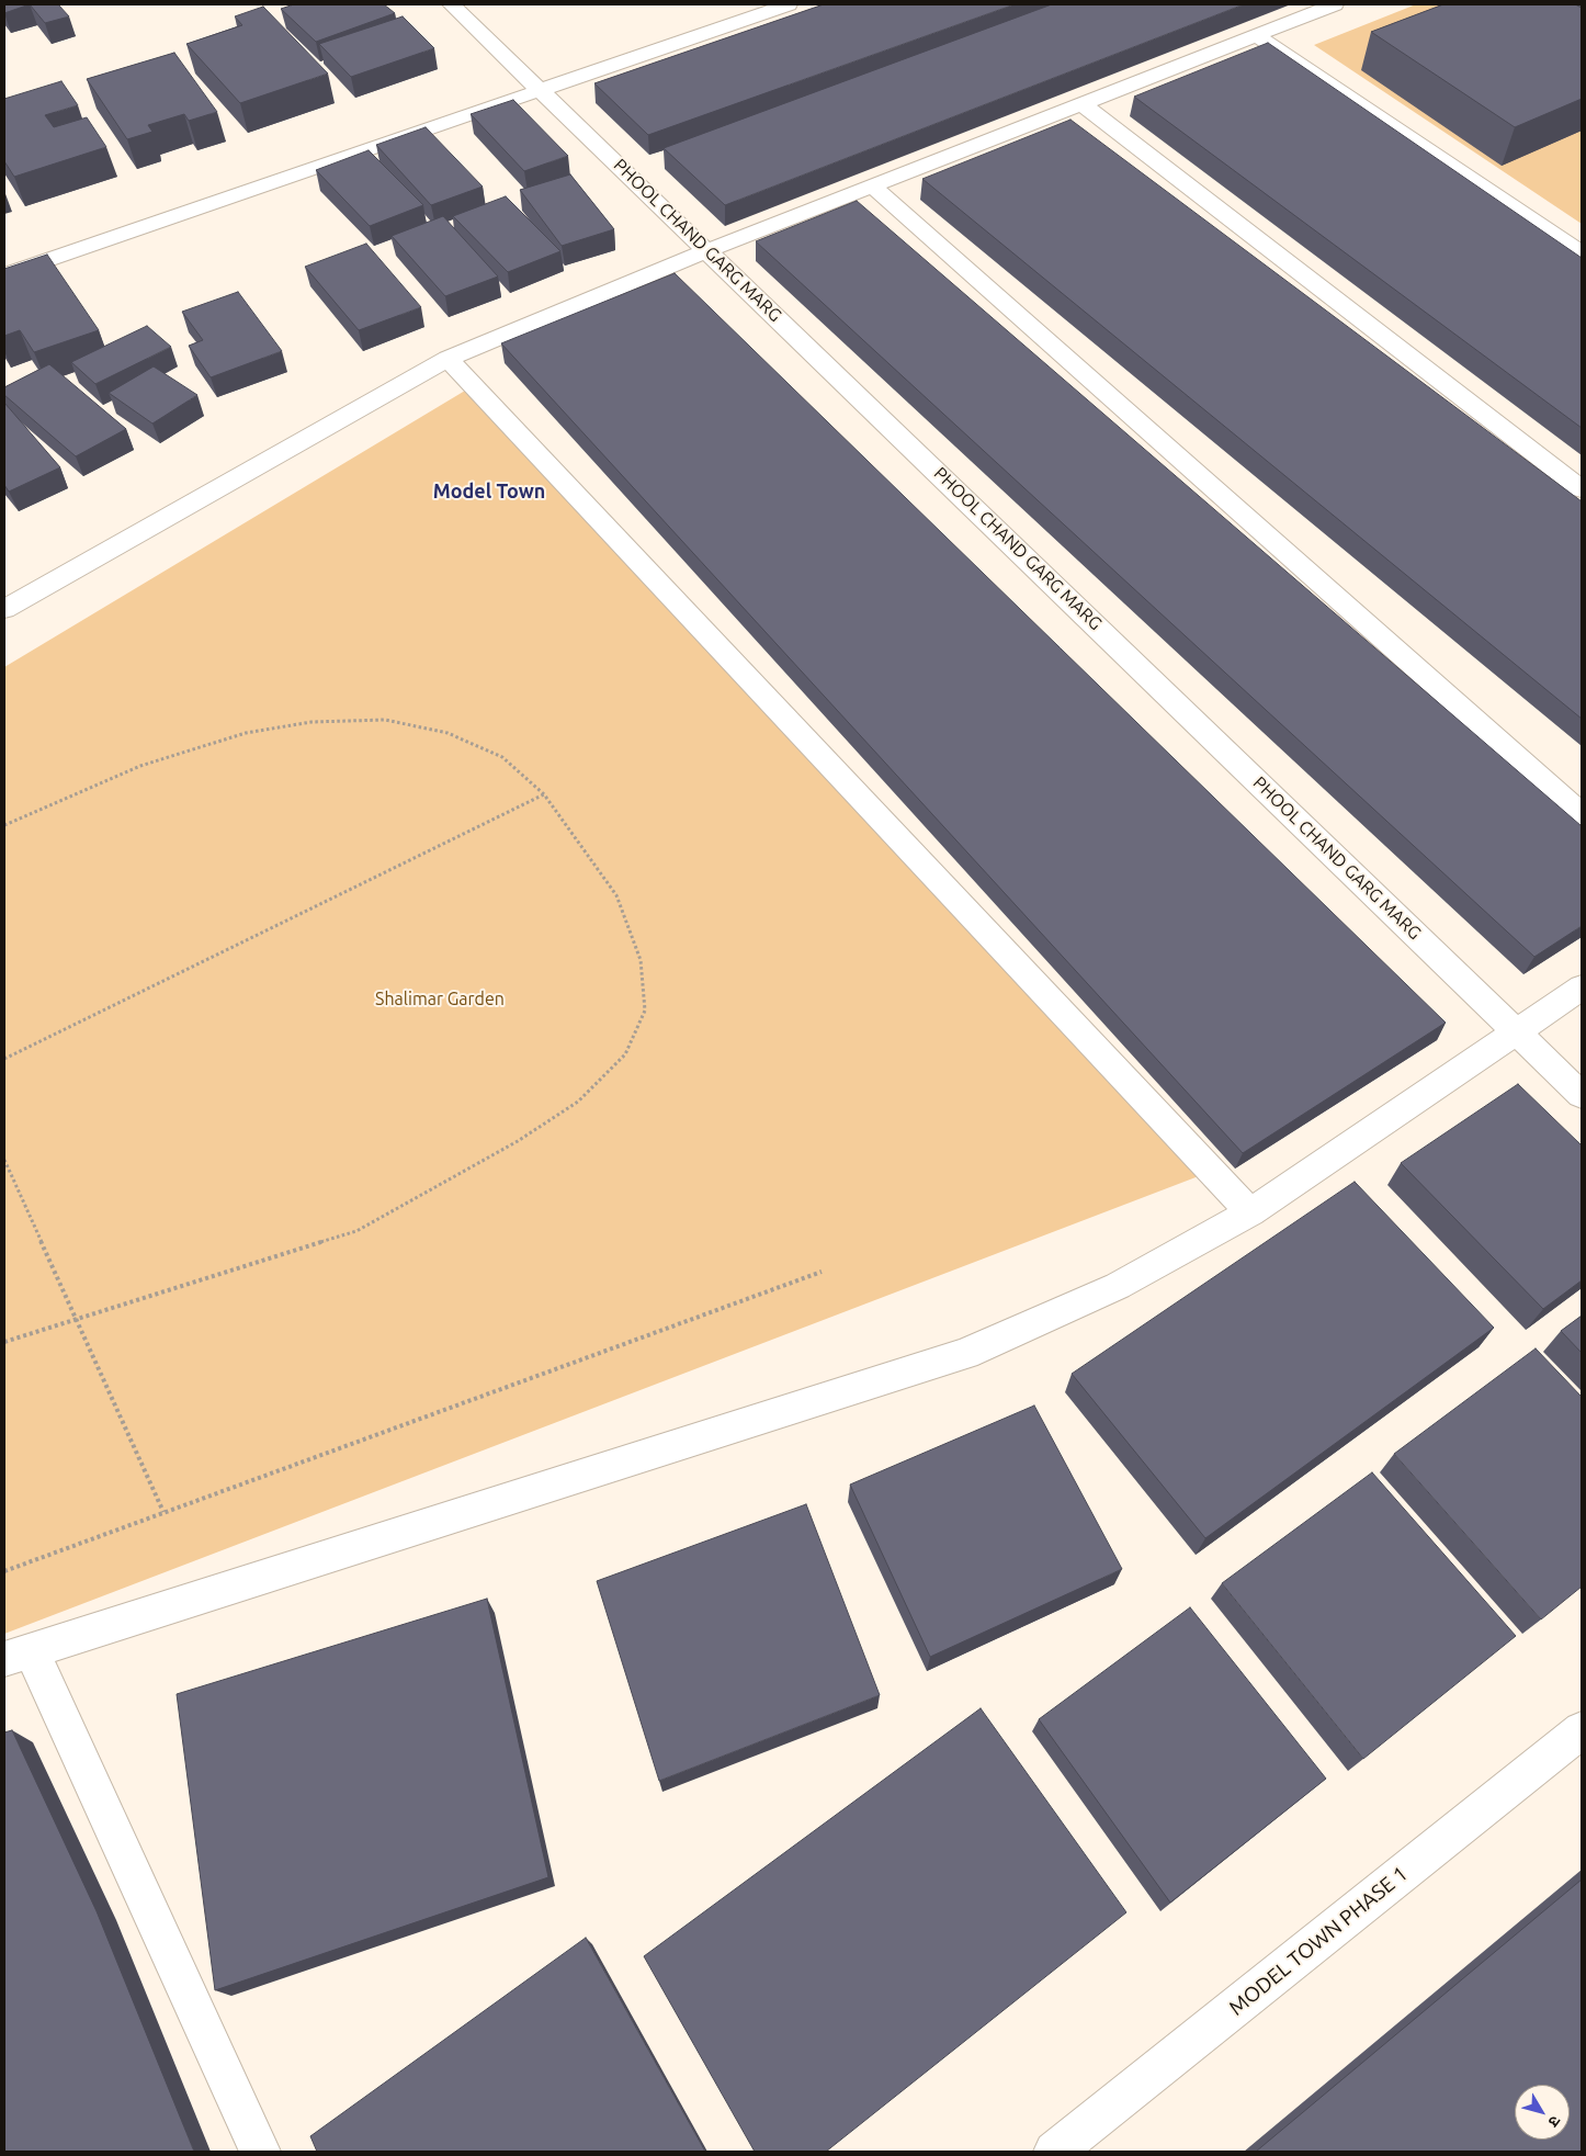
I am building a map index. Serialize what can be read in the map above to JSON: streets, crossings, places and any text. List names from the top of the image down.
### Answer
{
  "streets": {
    "street": ["PHOOL CHAND GARG MARG", "MODEL TOWN PHASE 1"]
  },
  "districts": ["Model Town"],
  "parks": ["Shalimar Garden"],
  "north": "bottom right"
}
